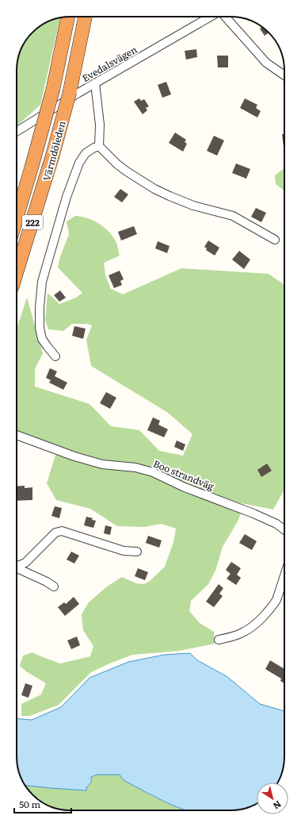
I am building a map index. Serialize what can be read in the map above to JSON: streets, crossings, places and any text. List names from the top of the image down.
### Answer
{
  "streets": {
    "highway": ["Värmdöleden", "222"],
    "street": ["Evedalsvägen", "Boo strandväg"]
  },
  "scale_bar": "50 m",
  "north": "bottom right"
}
